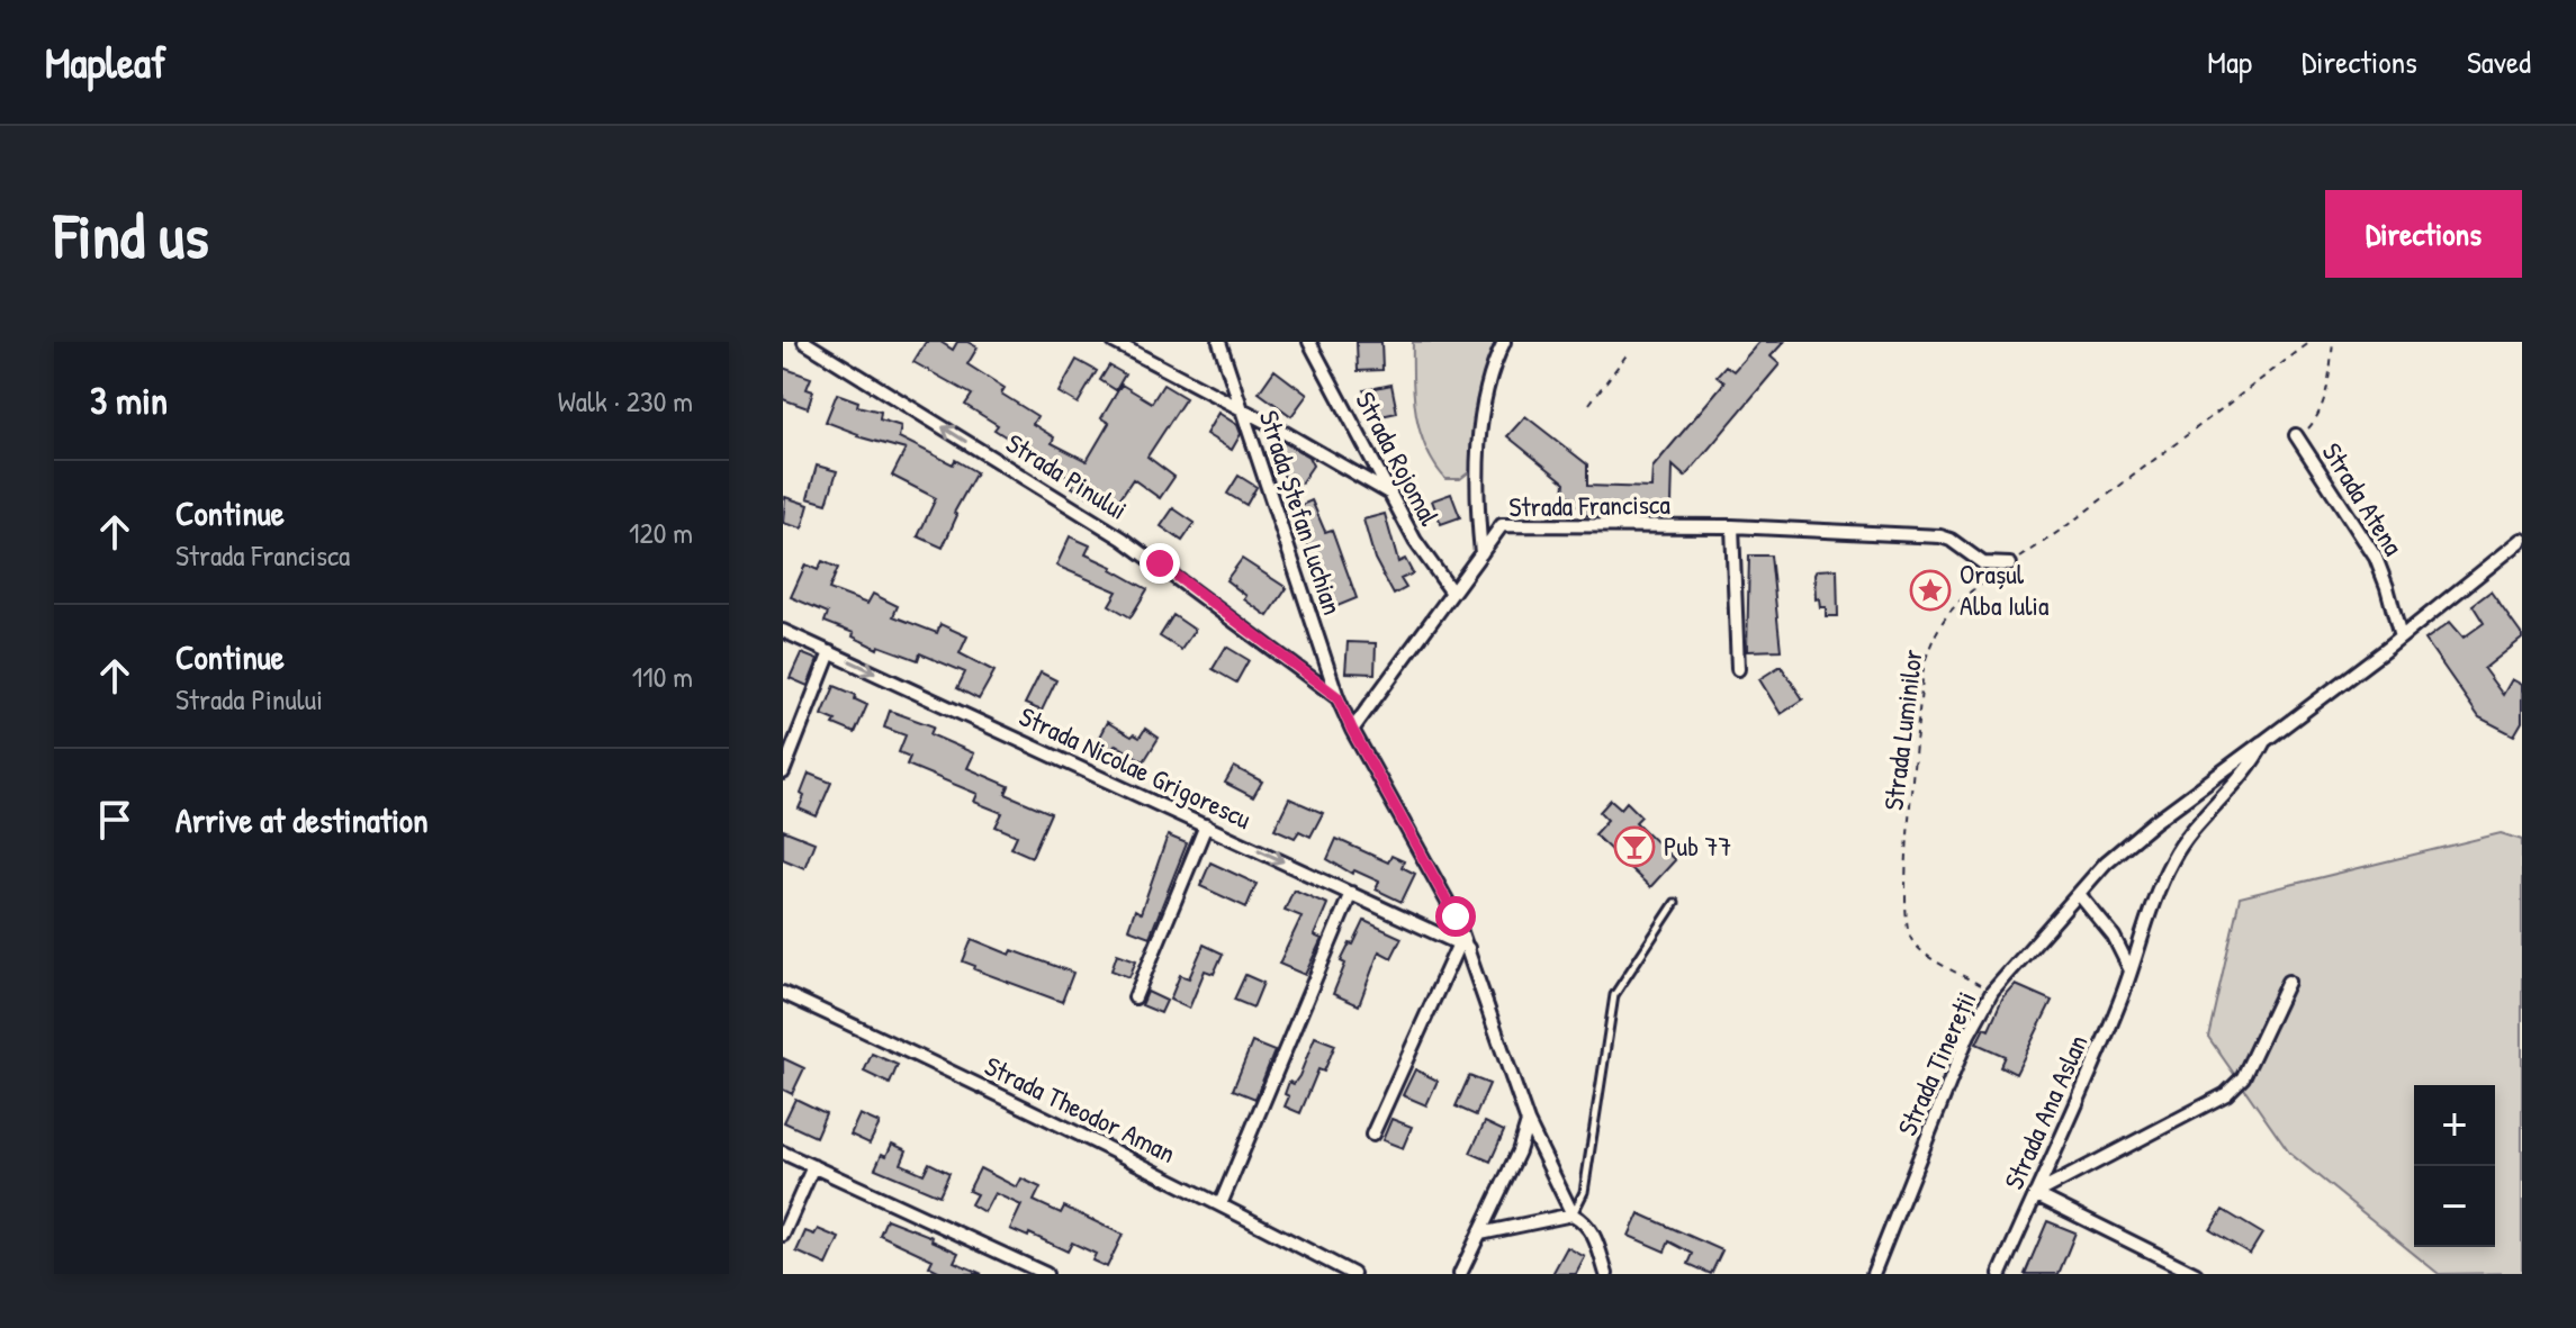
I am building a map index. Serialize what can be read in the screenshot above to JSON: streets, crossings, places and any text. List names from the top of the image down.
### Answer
{
  "streets": {
    "street": [
      "Strada Rojomal",
      "Strada Pinului",
      "Strada Atena",
      "Strada Francisca",
      "Strada Ștefan Luchian",
      "Strada Nicolae Grigorescu",
      "Strada Tinereții",
      "Strada Theodor Aman",
      "Strada Ana Aslan"
    ],
    "path": ["Strada Luminilor"]
  },
  "crossings": [
    ["Strada Rojomal", "Strada Francisca"],
    ["Strada Pinului", "Strada Ștefan Luchian"],
    ["Strada Atena", "Strada Ana Aslan"],
    ["Strada Luminilor", "Strada Tinereții"],
    ["Strada Tinereții", "Strada Ana Aslan"]
  ],
  "one_way": ["Strada Pinului", "Strada Nicolae Grigorescu"],
  "places": {
    "place": ["Orașul Alba Iulia"],
    "bar": ["Pub 77"]
  },
  "page": {
    "header": "Mapleaf",
    "nav": ["Map", "Directions", "Saved"],
    "buttons": "Directions",
    "title": "Find us",
    "heading": ["3 min", "Walk · 230 m"],
    "list": [
      ["Continue", "Strada Francisca", "120 m"],
      ["Continue", "Strada Pinului", "110 m"],
      "Arrive at destination"
    ],
    "map_buttons": ["+", "−"]
  }
}
